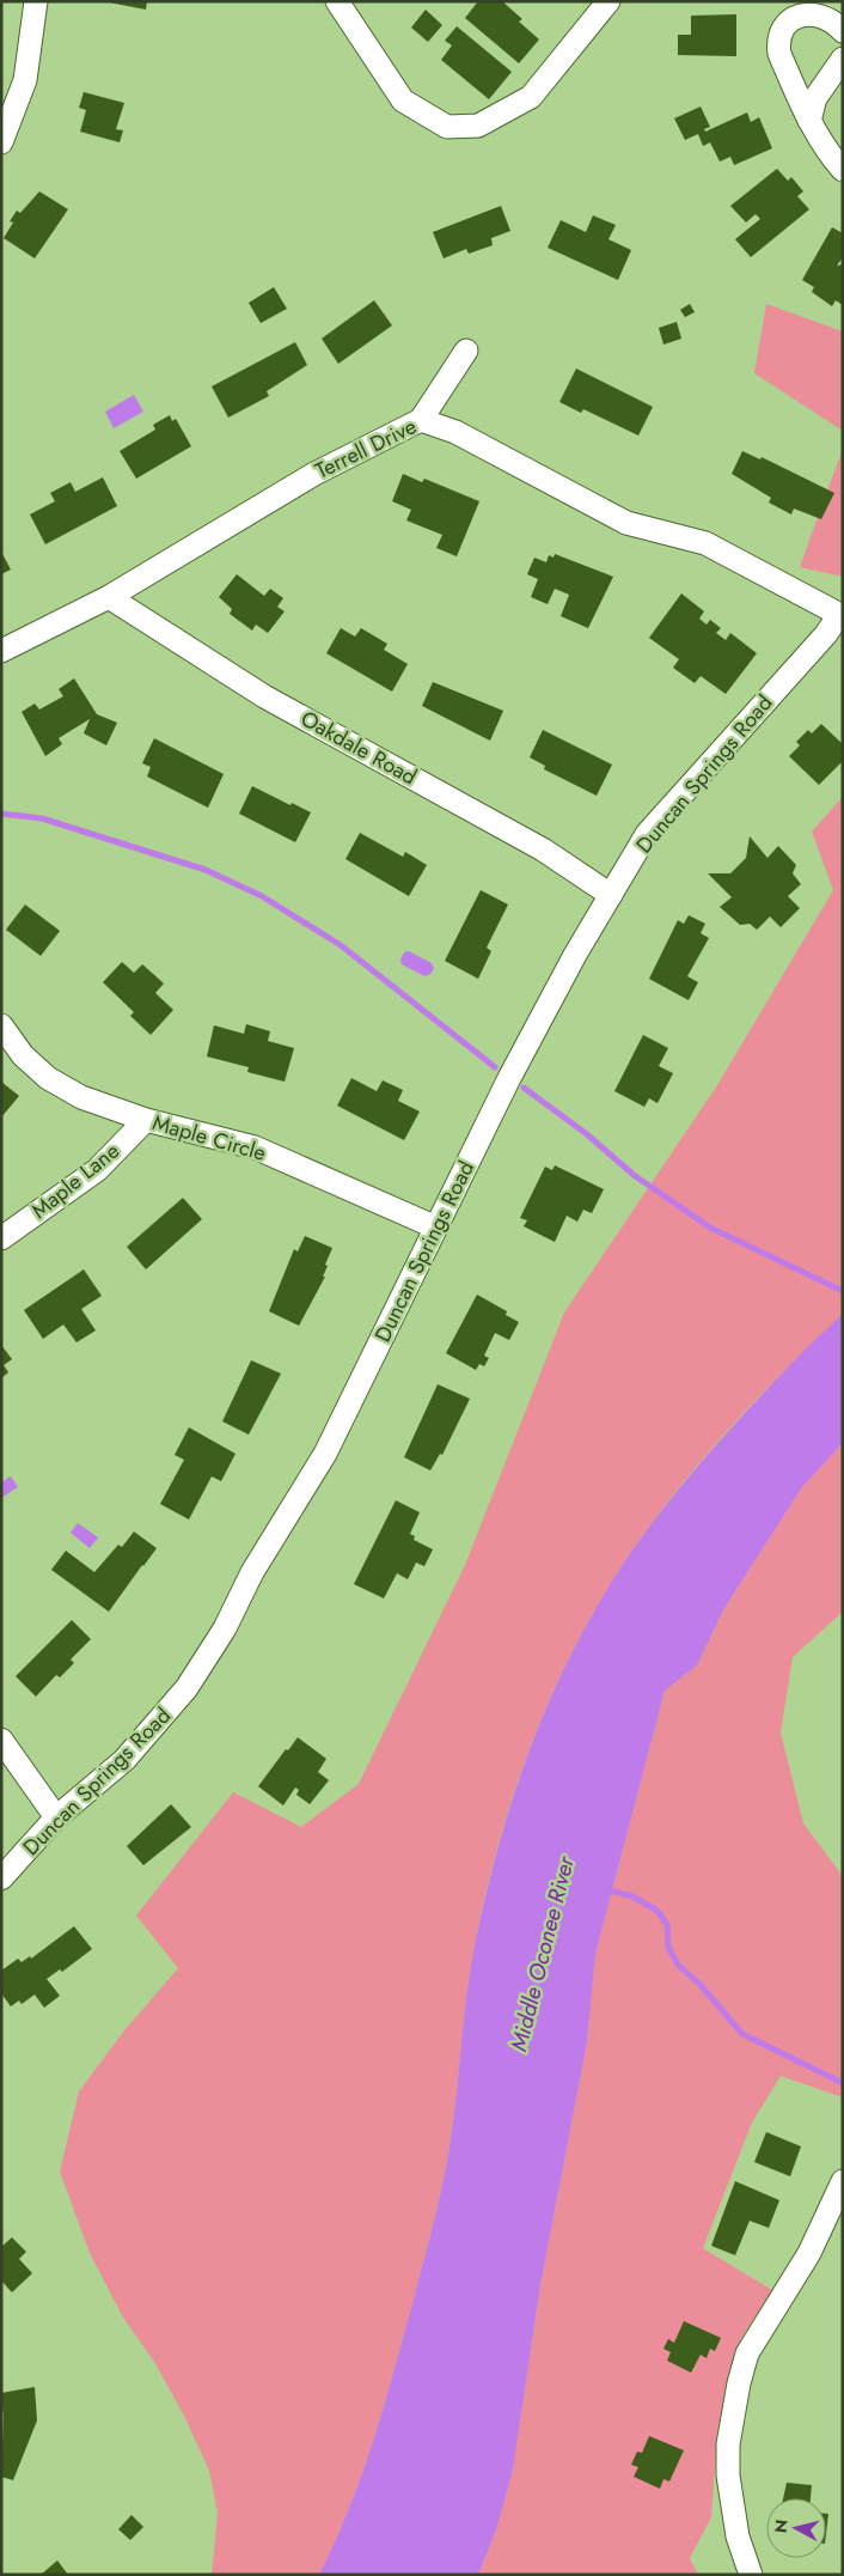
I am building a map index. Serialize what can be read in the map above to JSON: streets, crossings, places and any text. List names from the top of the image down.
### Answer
{
  "streets": {
    "street": [
      "Terrell Drive",
      "Oakdale Road",
      "Duncan Springs Road",
      "Maple Circle",
      "Maple Lane"
    ]
  },
  "crossings": [
    ["Terrell Drive", "Oakdale Road"],
    ["Terrell Drive", "Duncan Springs Road"],
    ["Oakdale Road", "Duncan Springs Road"],
    ["Duncan Springs Road", "Maple Circle"],
    ["Maple Circle", "Maple Lane"]
  ],
  "water": ["Middle Oconee River"],
  "north": "left"
}
